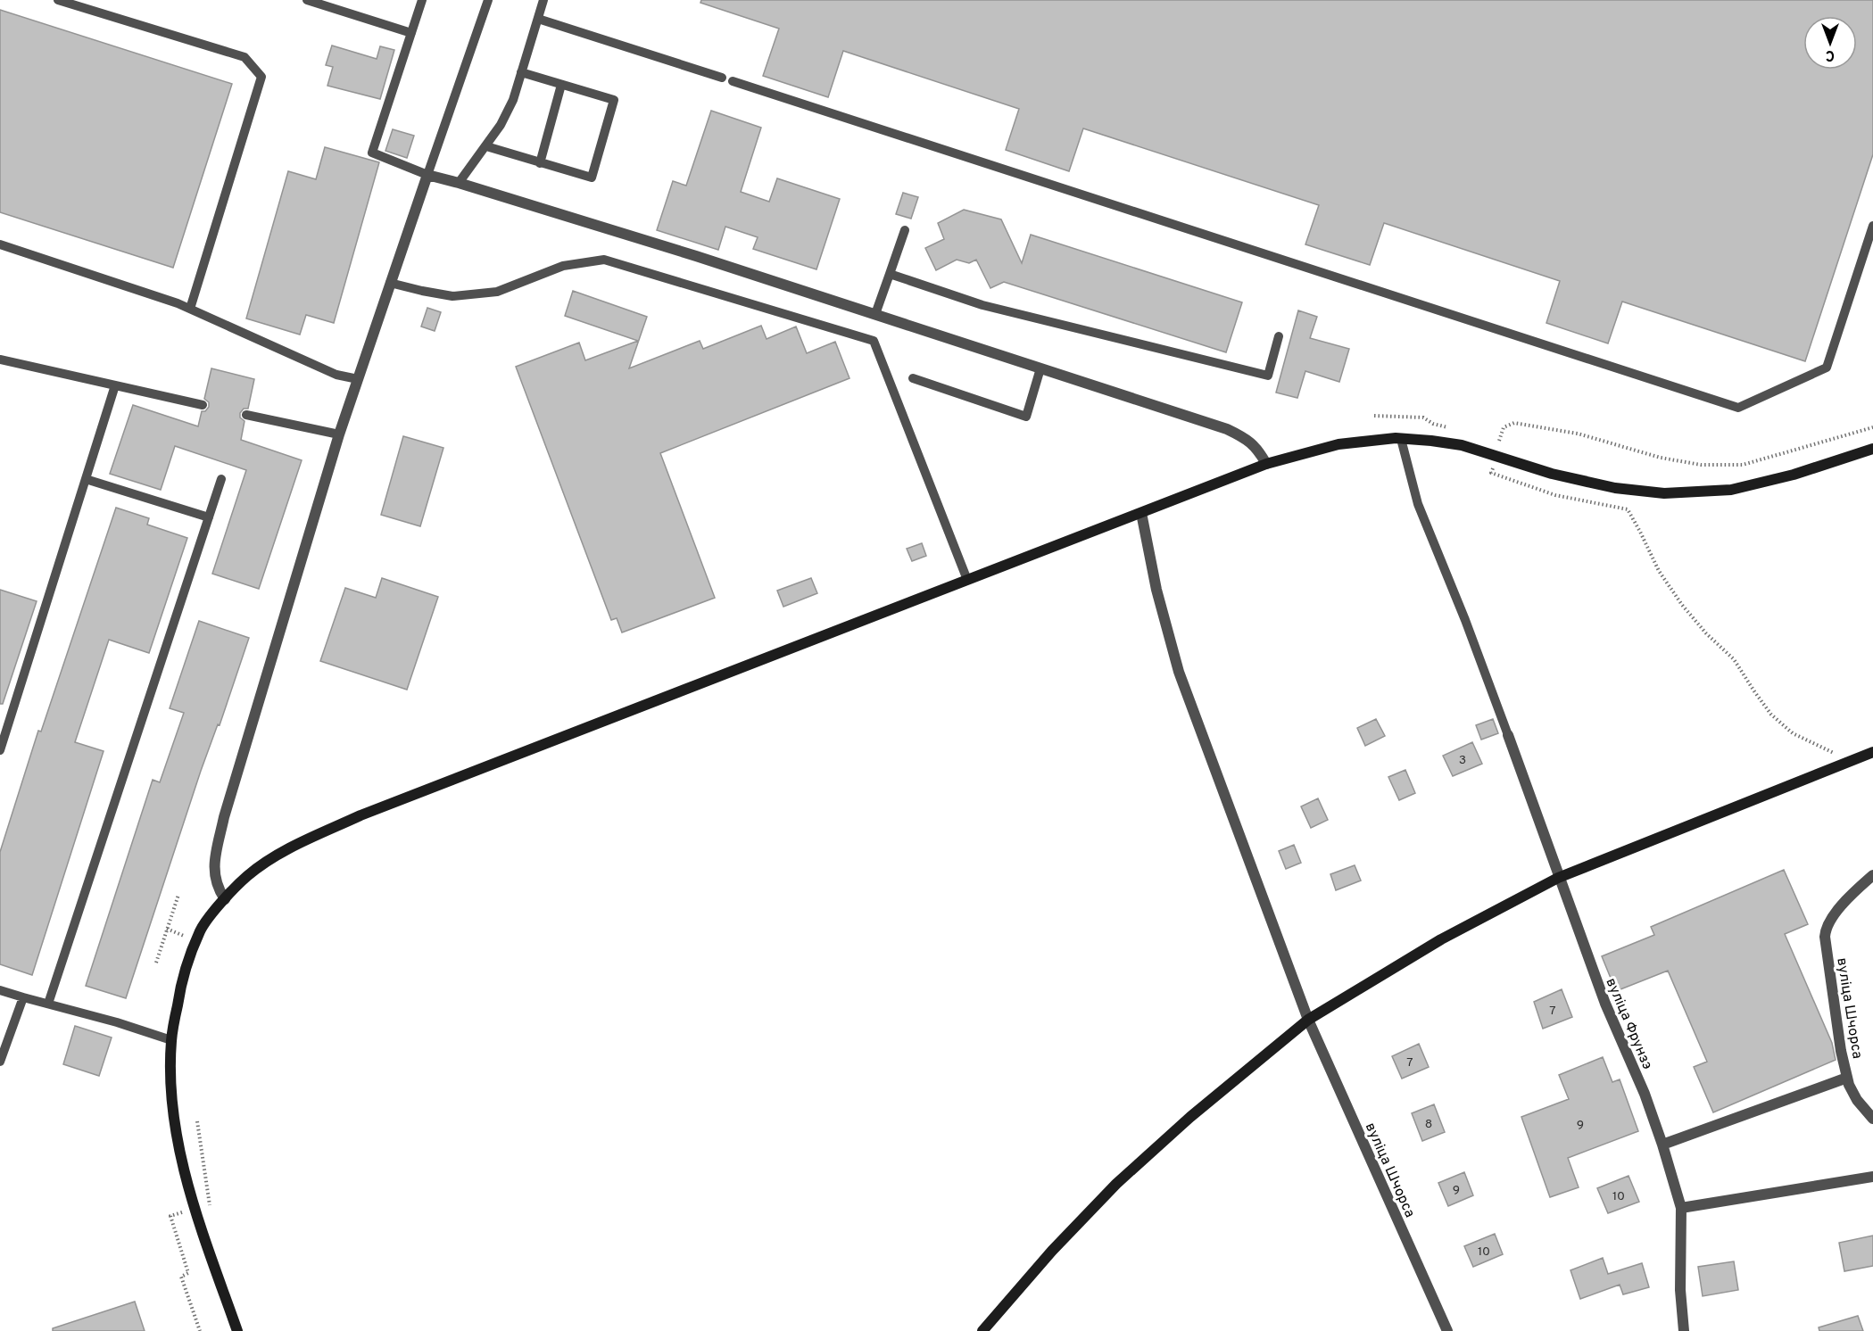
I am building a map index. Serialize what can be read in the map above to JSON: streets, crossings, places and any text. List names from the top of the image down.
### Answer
{
  "streets": {
    "street": ["вуліца Шчорса", "вуліца Фрунзэ"]
  },
  "house_numbers": [
    "3",
    "7",
    "7",
    "8",
    "9",
    "9",
    "10",
    "10"
  ],
  "north": "bottom"
}
